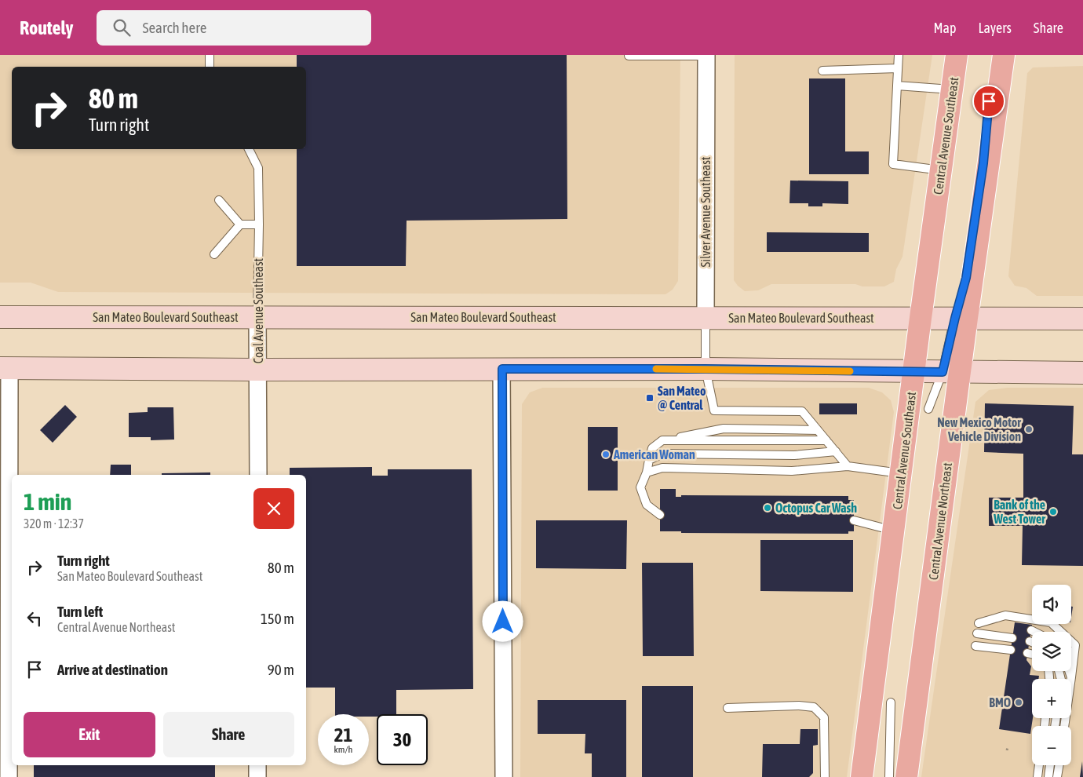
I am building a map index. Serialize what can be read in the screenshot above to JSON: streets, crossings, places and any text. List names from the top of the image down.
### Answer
{
  "streets": {
    "main road": ["Central Avenue Southeast", "San Mateo Boulevard Southeast", "Central Avenue Northeast"],
    "street": ["Silver Avenue Southeast", "Coal Avenue Southeast"]
  },
  "crossings": [
    ["Central Avenue Southeast", "San Mateo Boulevard Southeast"],
    ["Silver Avenue Southeast", "San Mateo Boulevard Southeast"],
    ["Coal Avenue Southeast", "San Mateo Boulevard Southeast"],
    ["San Mateo Boulevard Southeast", "Central Avenue Northeast"]
  ],
  "places": {
    "transit": ["San Mateo @ Central"],
    "other": [
      "New Mexico Motor Vehicle Division",
      "American Woman",
      "Octopus Car Wash",
      "Bank of the West Tower",
      "BMO"
    ]
  },
  "page": {
    "header": "Routely",
    "search": "Search here",
    "nav": ["Map", "Layers", "Share"],
    "turn": ["80 m", "Turn right"],
    "heading": ["1 min", "320 m · 12:37"],
    "list": [
      {
        "name": "Turn right",
        "note": "San Mateo Boulevard Southeast",
        "value": "80 m"
      },
      {
        "name": "Turn left",
        "note": "Central Avenue Northeast",
        "value": "150 m"
      },
      {
        "name": "Arrive at destination",
        "value": "90 m"
      }
    ],
    "map_buttons": ["+", "−"],
    "buttons": ["Exit", "Share"],
    "speed": "21 km/h",
    "limit": "30"
  }
}
